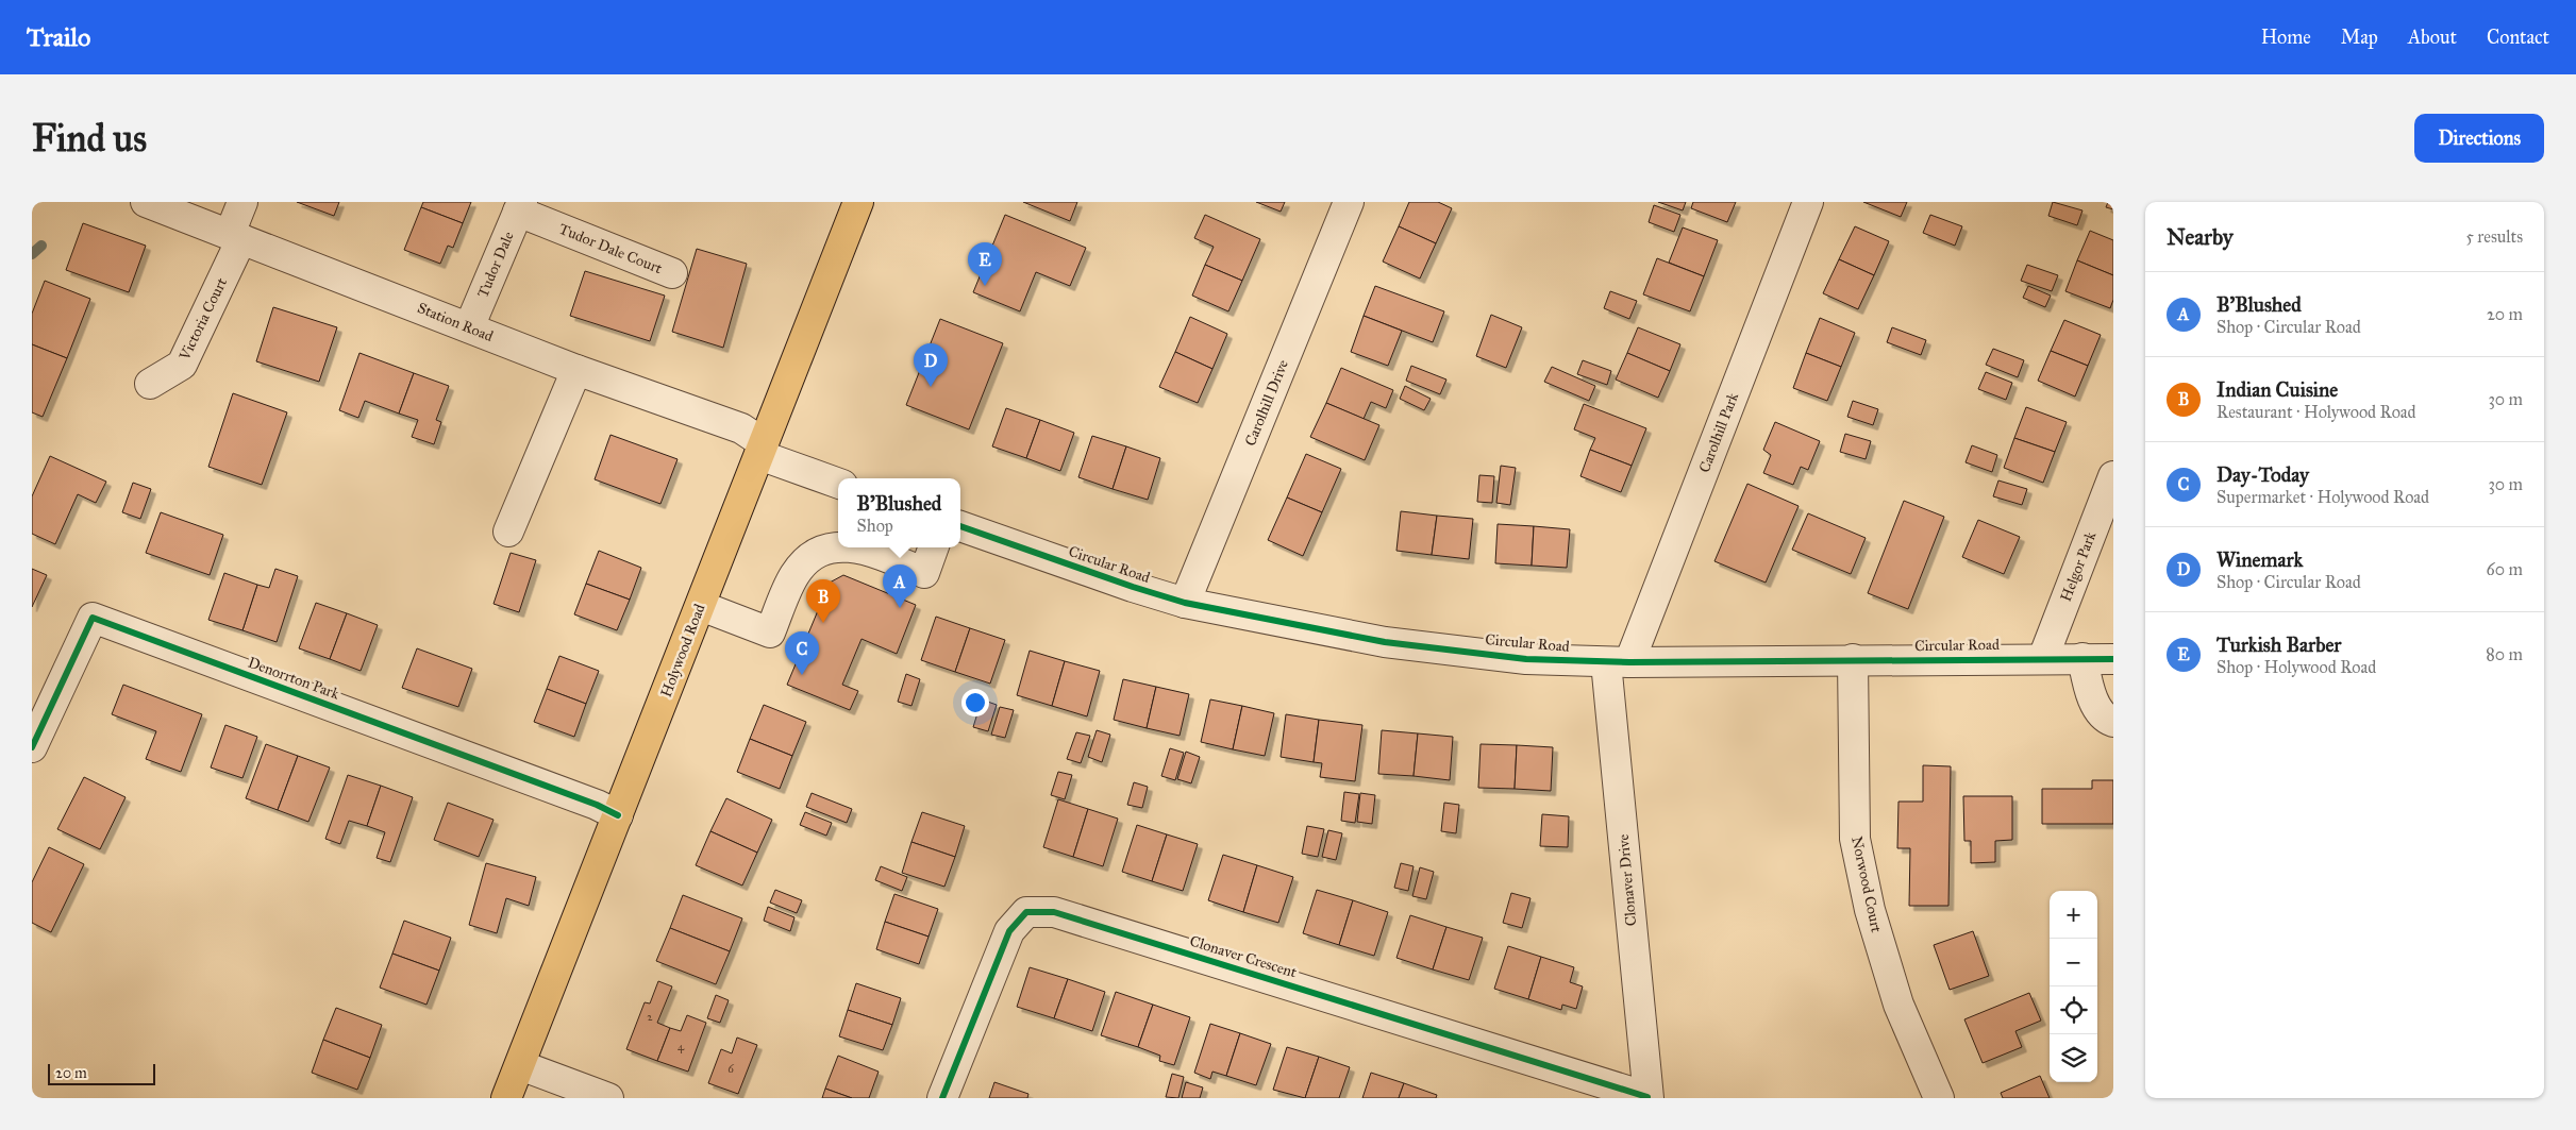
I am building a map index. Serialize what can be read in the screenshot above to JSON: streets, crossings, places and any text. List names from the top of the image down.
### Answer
{
  "streets": {
    "main road": ["Holywood Road"],
    "street": [
      "Tudor Dale Court",
      "Tudor Dale",
      "Victoria Court",
      "Station Road",
      "Carolhill Drive",
      "Carolhill Park",
      "Circular Road",
      "Helgor Park",
      "Denorrton Park",
      "Clonaver Drive",
      "Norwood Court",
      "Clonaver Crescent"
    ]
  },
  "crossings": [
    ["Tudor Dale Court", "Tudor Dale"],
    ["Tudor Dale", "Station Road"],
    ["Victoria Court", "Station Road"],
    ["Station Road", "Holywood Road"],
    ["Carolhill Drive", "Circular Road"],
    ["Carolhill Park", "Circular Road"],
    ["Carolhill Park", "Clonaver Drive"],
    ["Circular Road", "Helgor Park"],
    ["Circular Road", "Clonaver Drive"],
    ["Circular Road", "Norwood Court"],
    ["Holywood Road", "Denorrton Park"],
    ["Clonaver Drive", "Clonaver Crescent"]
  ],
  "house_numbers": ["2", "4", "6"],
  "scale_bar": "20 m",
  "page": {
    "header": "Trailo",
    "nav": [
      "Home",
      "Map",
      "About",
      "Contact"
    ],
    "buttons": "Directions",
    "title": "Find us",
    "heading": ["Nearby", "5 results"],
    "pins": [
      "E",
      "D",
      "A",
      "B",
      "C"
    ],
    "list": [
      {
        "mark": "A",
        "name": "B'Blushed",
        "note": "Shop · Circular Road",
        "value": "20 m"
      },
      {
        "mark": "B",
        "name": "Indian Cuisine",
        "note": "Restaurant · Holywood Road",
        "value": "30 m"
      },
      {
        "mark": "C",
        "name": "Day-Today",
        "note": "Supermarket · Holywood Road",
        "value": "30 m"
      },
      {
        "mark": "D",
        "name": "Winemark",
        "note": "Shop · Circular Road",
        "value": "60 m"
      },
      {
        "mark": "E",
        "name": "Turkish Barber",
        "note": "Shop · Holywood Road",
        "value": "80 m"
      }
    ],
    "popup": ["B'Blushed", "Shop"],
    "map_buttons": ["+", "−"],
    "scale": "20 m"
  }
}
